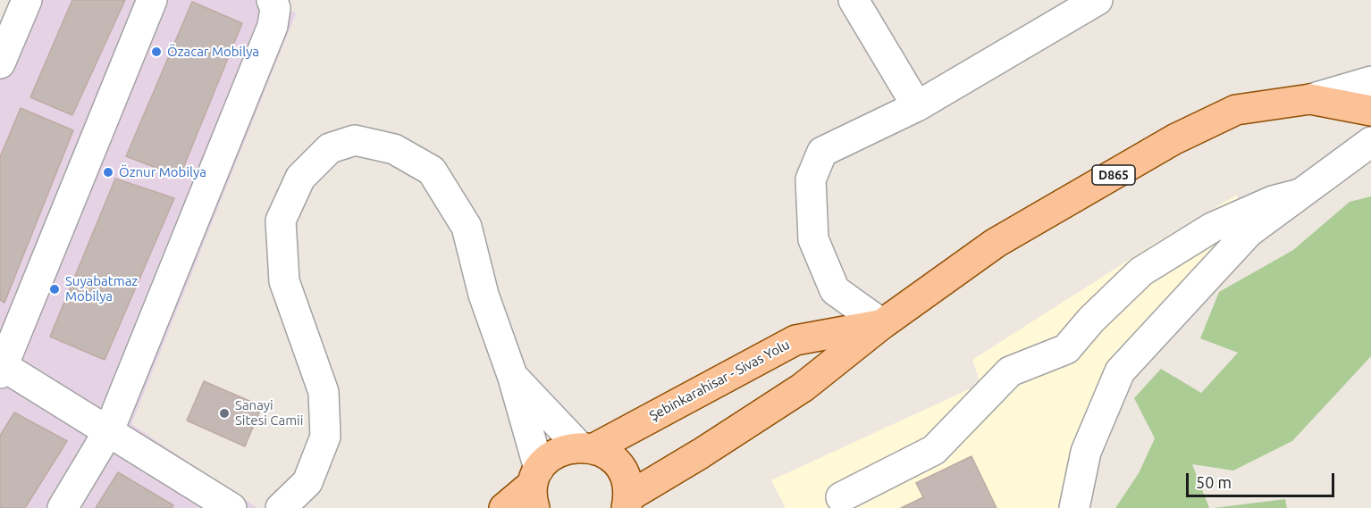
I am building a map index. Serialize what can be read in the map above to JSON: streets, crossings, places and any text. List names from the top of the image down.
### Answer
{
  "streets": {
    "main road": ["D865", "Şebinkarahisar - Sivas Yolu"]
  },
  "places": [
    "Özacar Mobilya",
    "Öznur Mobilya",
    "Suyabatmaz Mobilya",
    "Sanayi Sitesi Camii"
  ],
  "scale_bar": "50 m"
}
